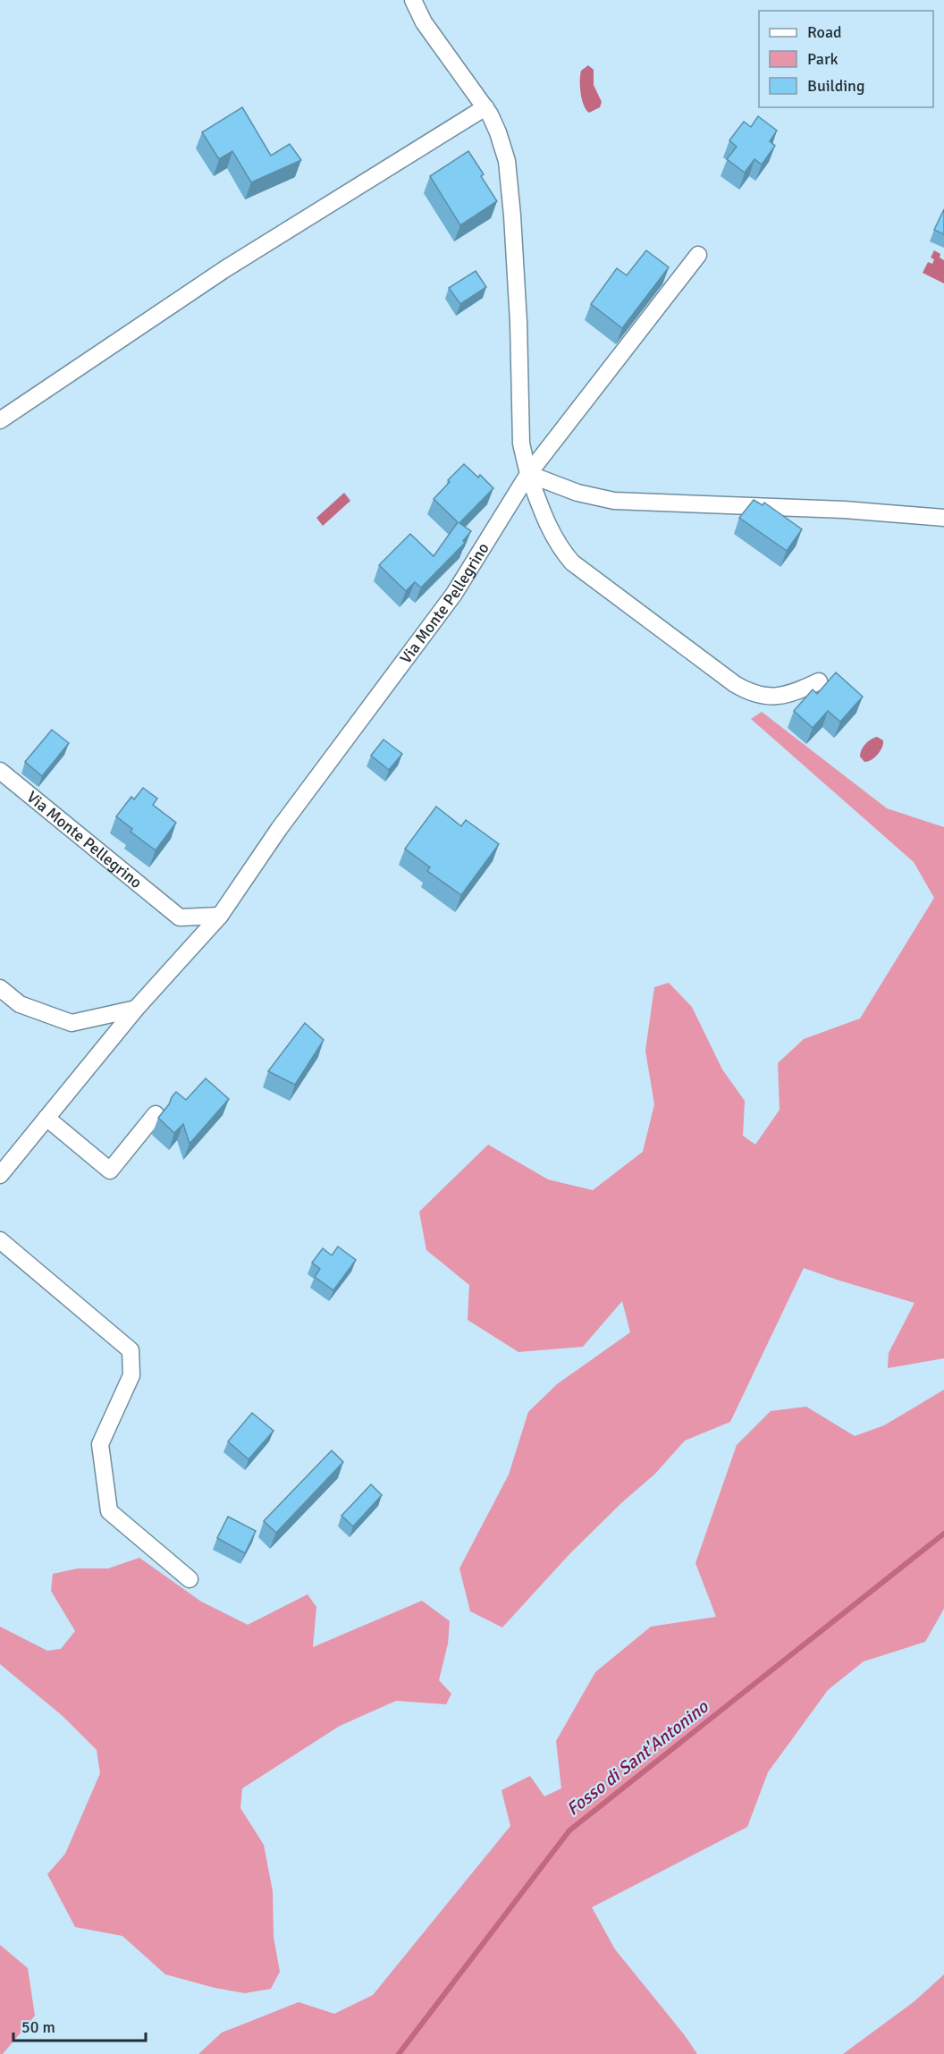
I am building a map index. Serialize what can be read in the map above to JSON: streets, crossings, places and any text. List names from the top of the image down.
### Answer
{
  "streets": {
    "street": ["Via Monte Pellegrino"]
  },
  "water": ["Fosso di Sant'Antonino"],
  "legend": ["Road", "Park", "Building"],
  "scale_bar": "50 m"
}
